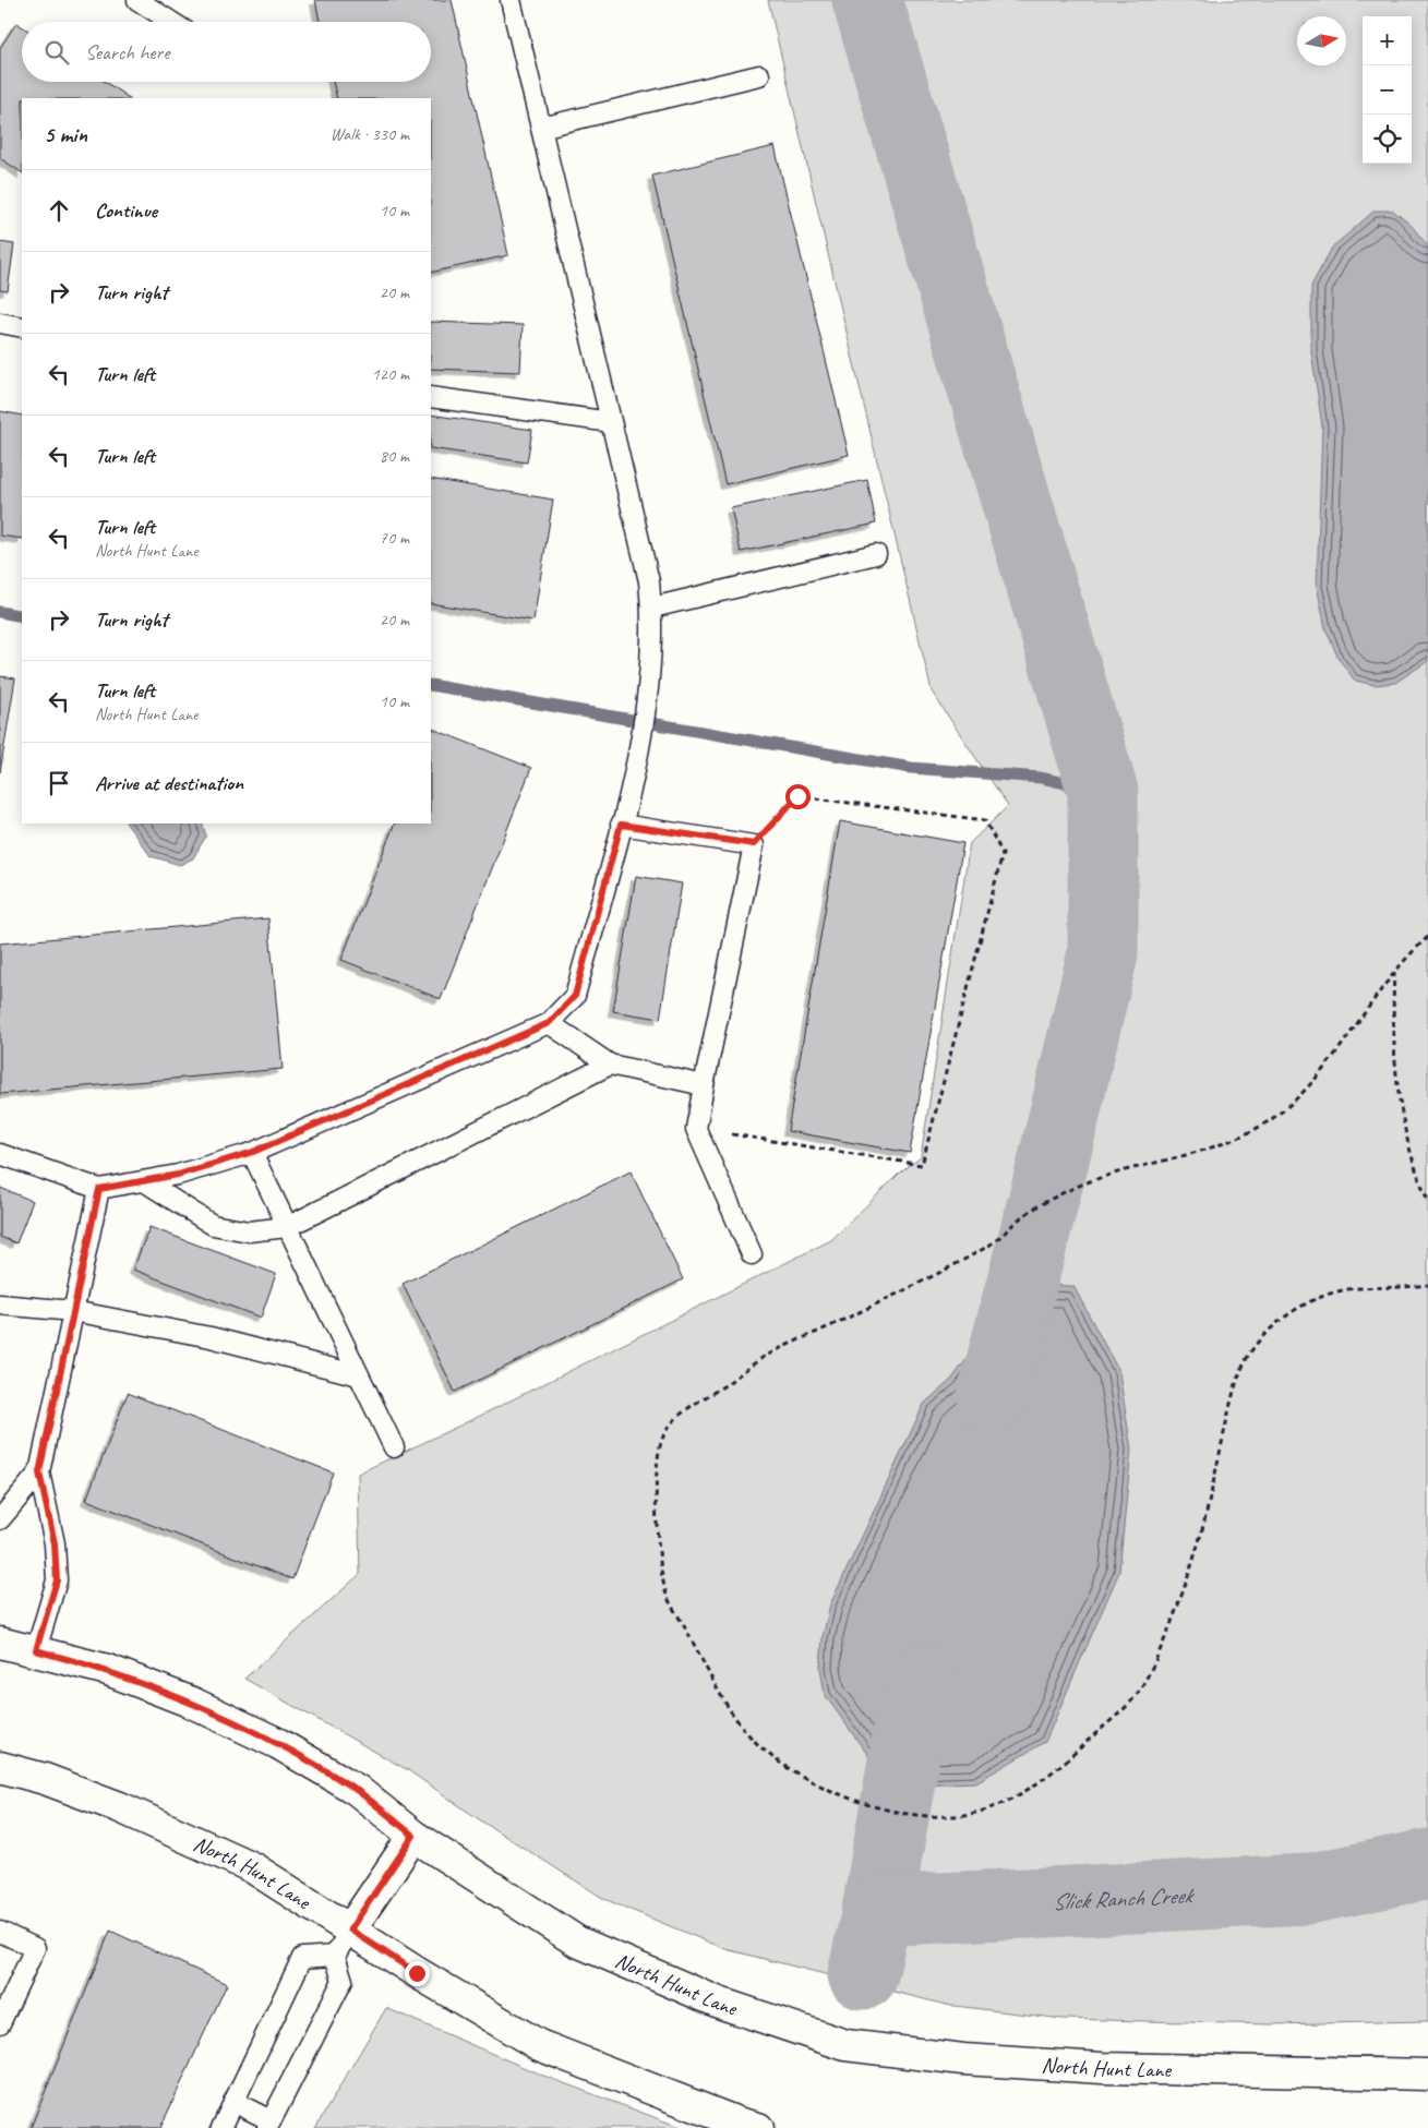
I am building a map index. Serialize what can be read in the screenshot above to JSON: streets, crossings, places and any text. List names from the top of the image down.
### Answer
{
  "streets": {
    "main road": ["North Hunt Lane"]
  },
  "water": ["Slick Ranch Creek"],
  "north": "right",
  "page": {
    "map_buttons": ["+", "−"],
    "search": "Search here",
    "heading": ["5 min", "Walk · 330 m"],
    "list": [
      ["Continue", "10 m"],
      ["Turn right", "20 m"],
      ["Turn left", "120 m"],
      ["Turn left", "80 m"],
      ["Turn left", "North Hunt Lane", "70 m"],
      ["Turn right", "20 m"],
      ["Turn left", "North Hunt Lane", "10 m"],
      "Arrive at destination"
    ]
  }
}
